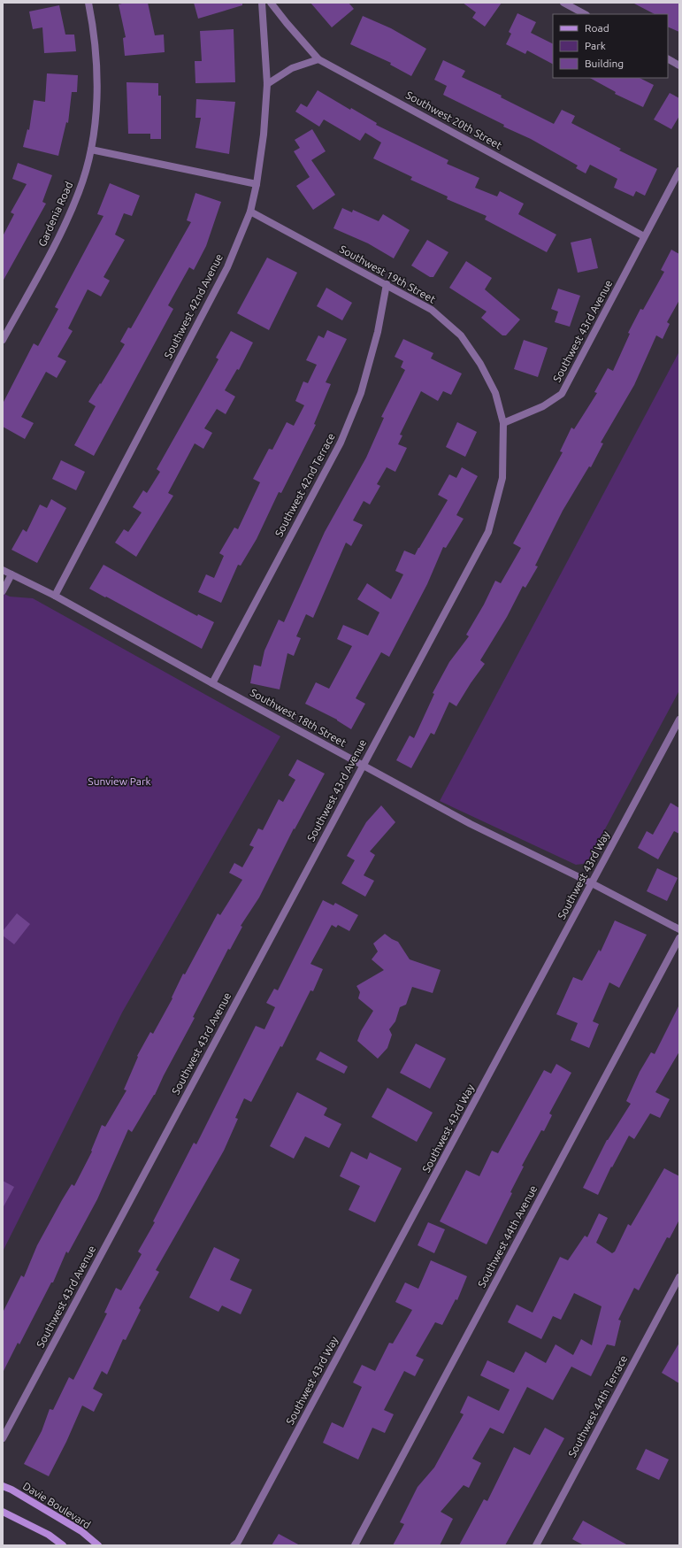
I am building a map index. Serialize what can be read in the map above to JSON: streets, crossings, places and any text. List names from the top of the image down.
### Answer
{
  "streets": {
    "main road": ["Davie Boulevard"],
    "street": [
      "Southwest 20th Street",
      "Gardenia Road",
      "Southwest 19th Street",
      "Southwest 42nd Avenue",
      "Southwest 43rd Avenue",
      "Southwest 42nd Terrace",
      "Southwest 18th Street",
      "Southwest 43rd Way",
      "Southwest 44th Avenue",
      "Southwest 44th Terrace"
    ]
  },
  "crossings": [
    ["Southwest 20th Street", "Southwest 43rd Avenue"],
    ["Southwest 19th Street", "Southwest 42nd Avenue"],
    ["Southwest 19th Street", "Southwest 43rd Avenue"],
    ["Southwest 19th Street", "Southwest 42nd Terrace"],
    ["Southwest 42nd Avenue", "Southwest 18th Street"],
    ["Southwest 43rd Avenue", "Southwest 18th Street"],
    ["Southwest 42nd Terrace", "Southwest 18th Street"],
    ["Southwest 18th Street", "Southwest 43rd Way"]
  ],
  "parks": ["Sunview Park"],
  "legend": ["Road", "Park", "Building"]
}
